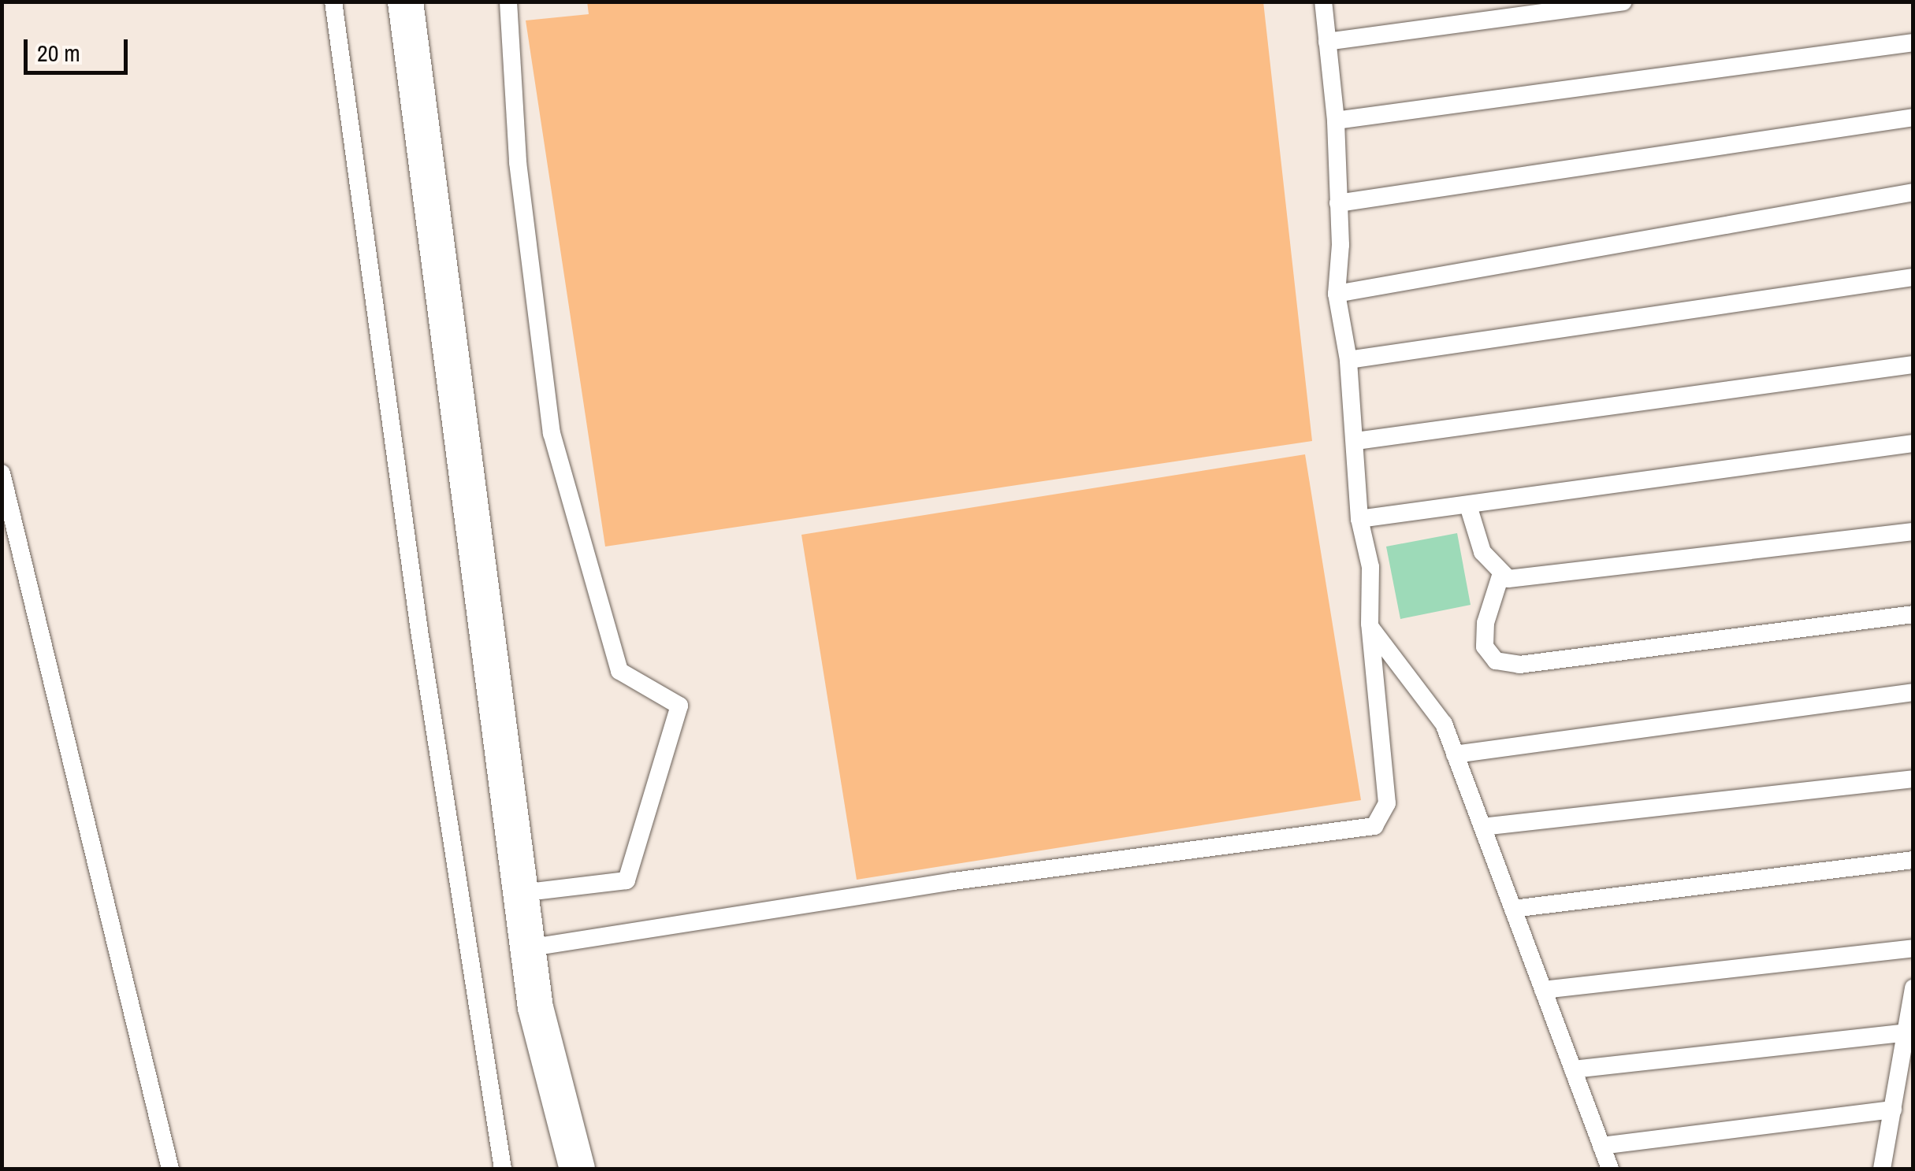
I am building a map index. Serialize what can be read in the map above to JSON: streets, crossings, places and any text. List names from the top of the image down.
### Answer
{
  "scale_bar": "20 m"
}
